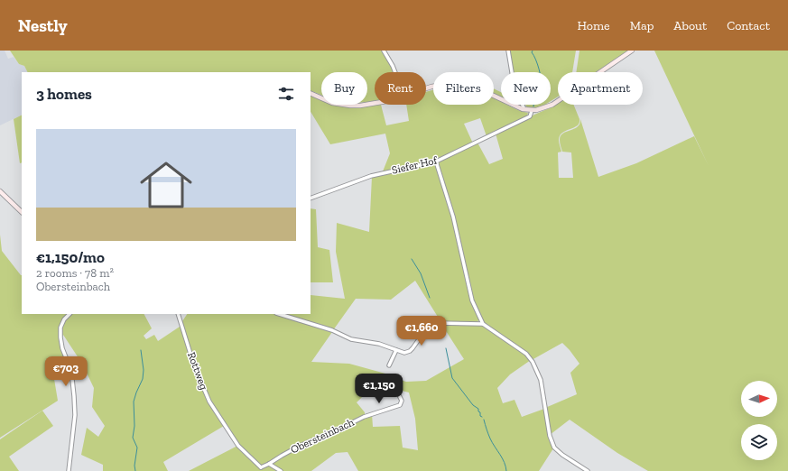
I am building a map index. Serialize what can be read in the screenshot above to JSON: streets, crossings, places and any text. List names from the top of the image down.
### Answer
{
  "streets": {
    "street": ["Siefer Hof", "Rottweg", "Obersteinbach"]
  },
  "north": "right",
  "page": {
    "header": "Nestly",
    "nav": [
      "Home",
      "Map",
      "About",
      "Contact"
    ],
    "chip": [
      "Buy",
      "Rent",
      "Filters",
      "New",
      "Apartment"
    ],
    "heading": "3 homes",
    "list": [
      {
        "name": "€1,150/mo",
        "note": "2 rooms · 78 m² · Obersteinbach"
      }
    ],
    "price": ["€1,660", "€703", "€1,150"]
  }
}
